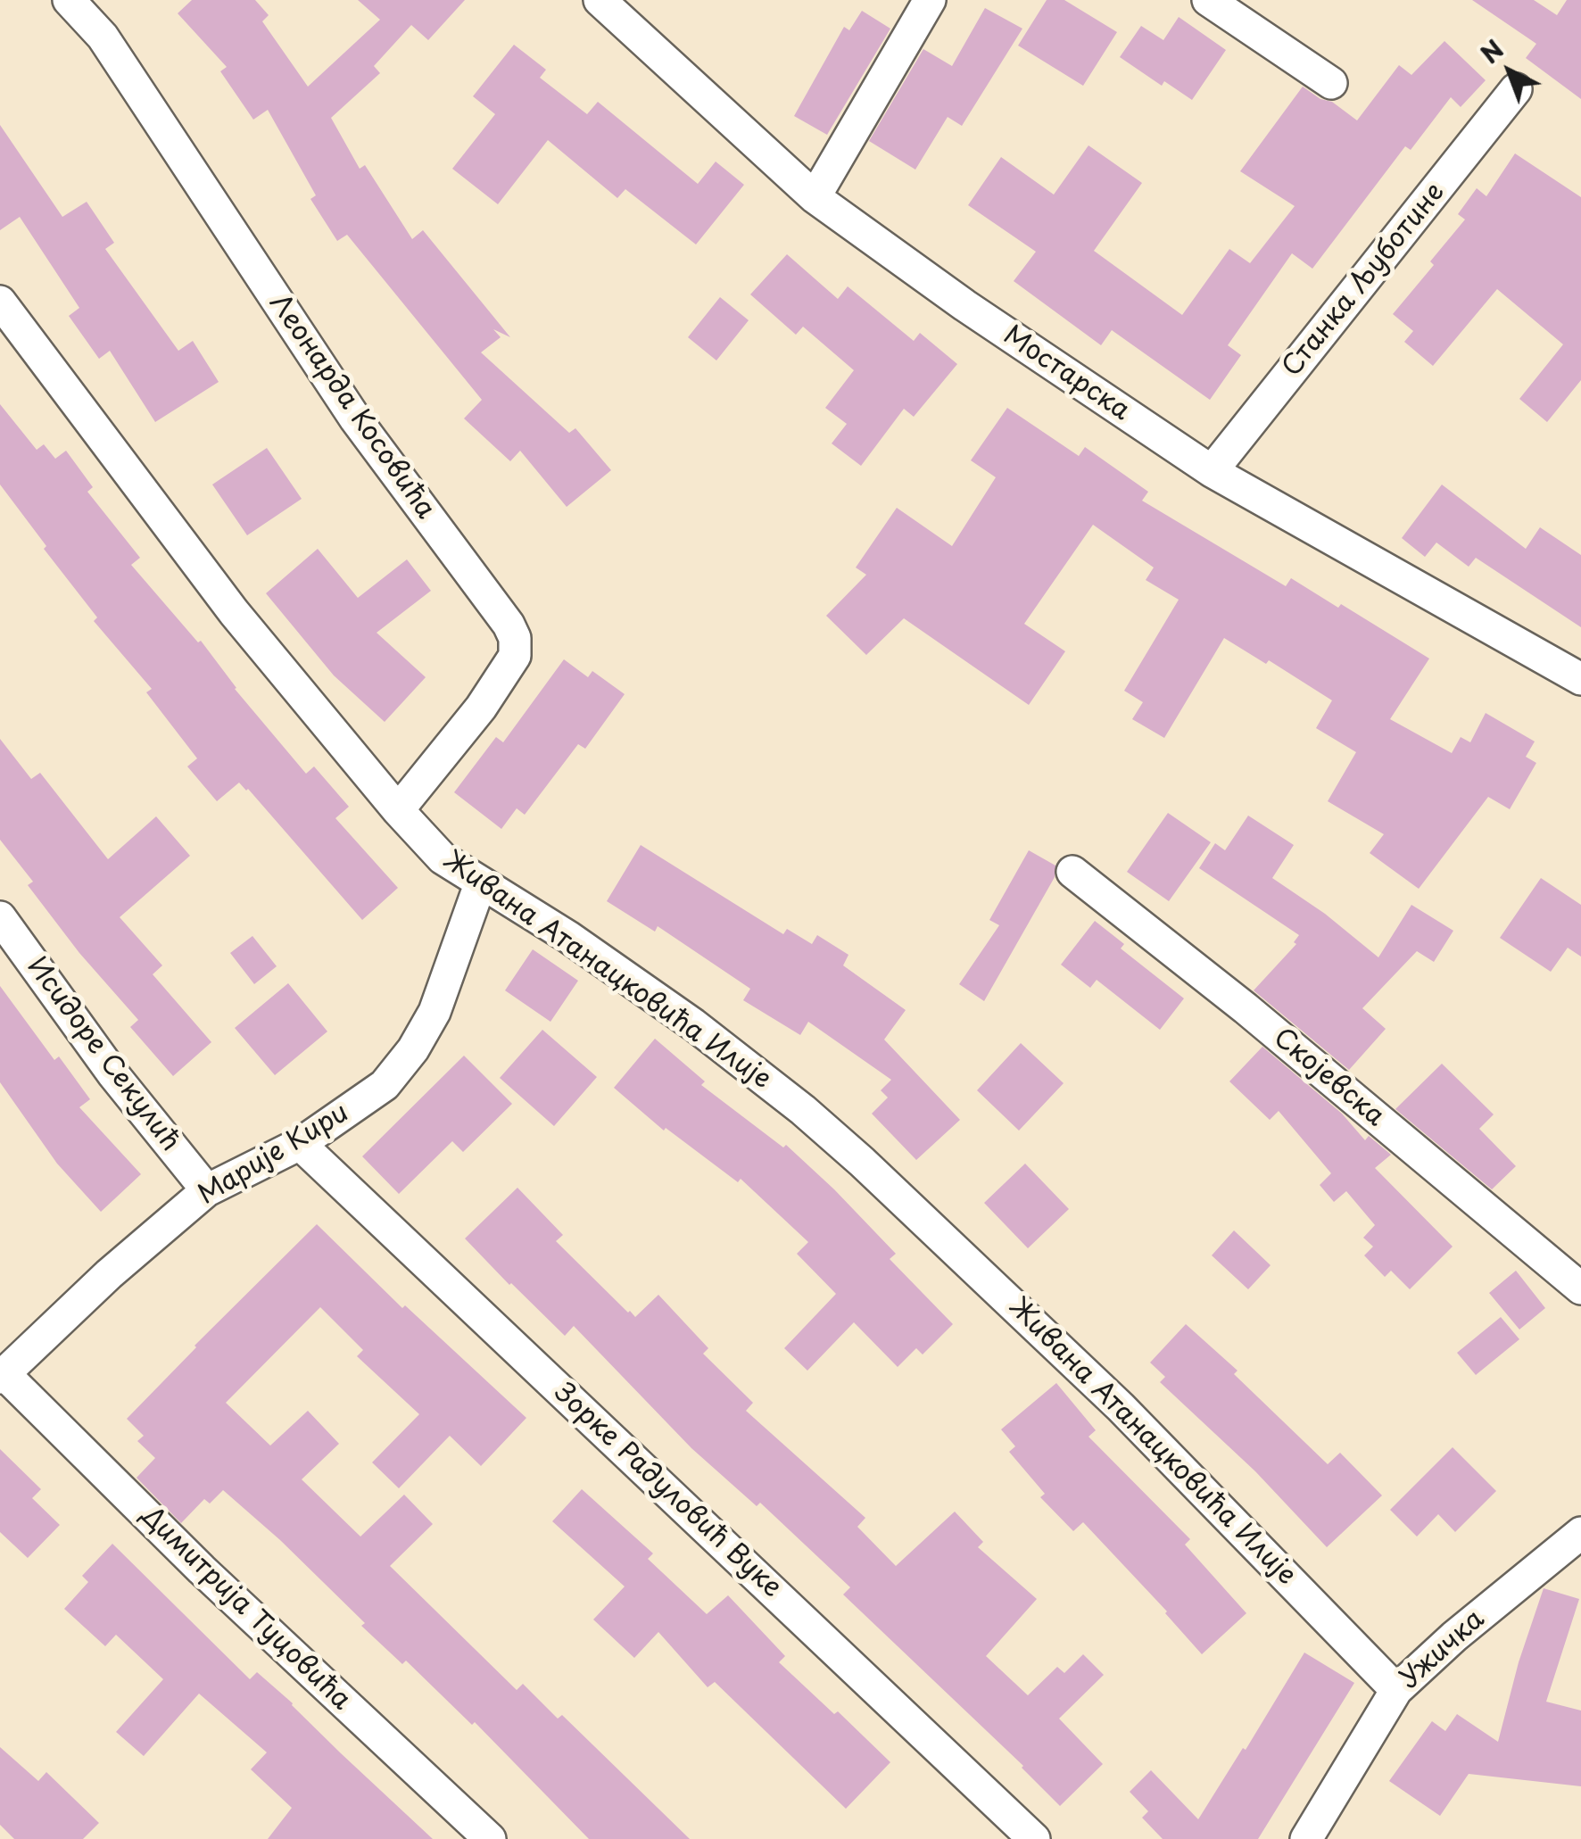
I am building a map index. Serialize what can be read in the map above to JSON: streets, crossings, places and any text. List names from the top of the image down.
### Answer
{
  "streets": {
    "street": [
      "Станка Љуботине",
      "Мостарска",
      "Леонарда Косовића",
      "Живана Атанацковића Илије",
      "Исидоре Секулић",
      "Скојевска",
      "Марије Кири",
      "Зорке Радуловић Вуке",
      "Димитрија Туцовића",
      "Ужичка"
    ]
  },
  "crossings": [
    ["Станка Љуботине", "Мостарска"],
    ["Леонарда Косовића", "Живана Атанацковића Илије"],
    ["Живана Атанацковића Илије", "Марије Кири"],
    ["Живана Атанацковића Илије", "Ужичка"],
    ["Исидоре Секулић", "Марије Кири"],
    ["Марије Кири", "Зорке Радуловић Вуке"],
    ["Марије Кири", "Димитрија Туцовића"]
  ],
  "north": "top left"
}
